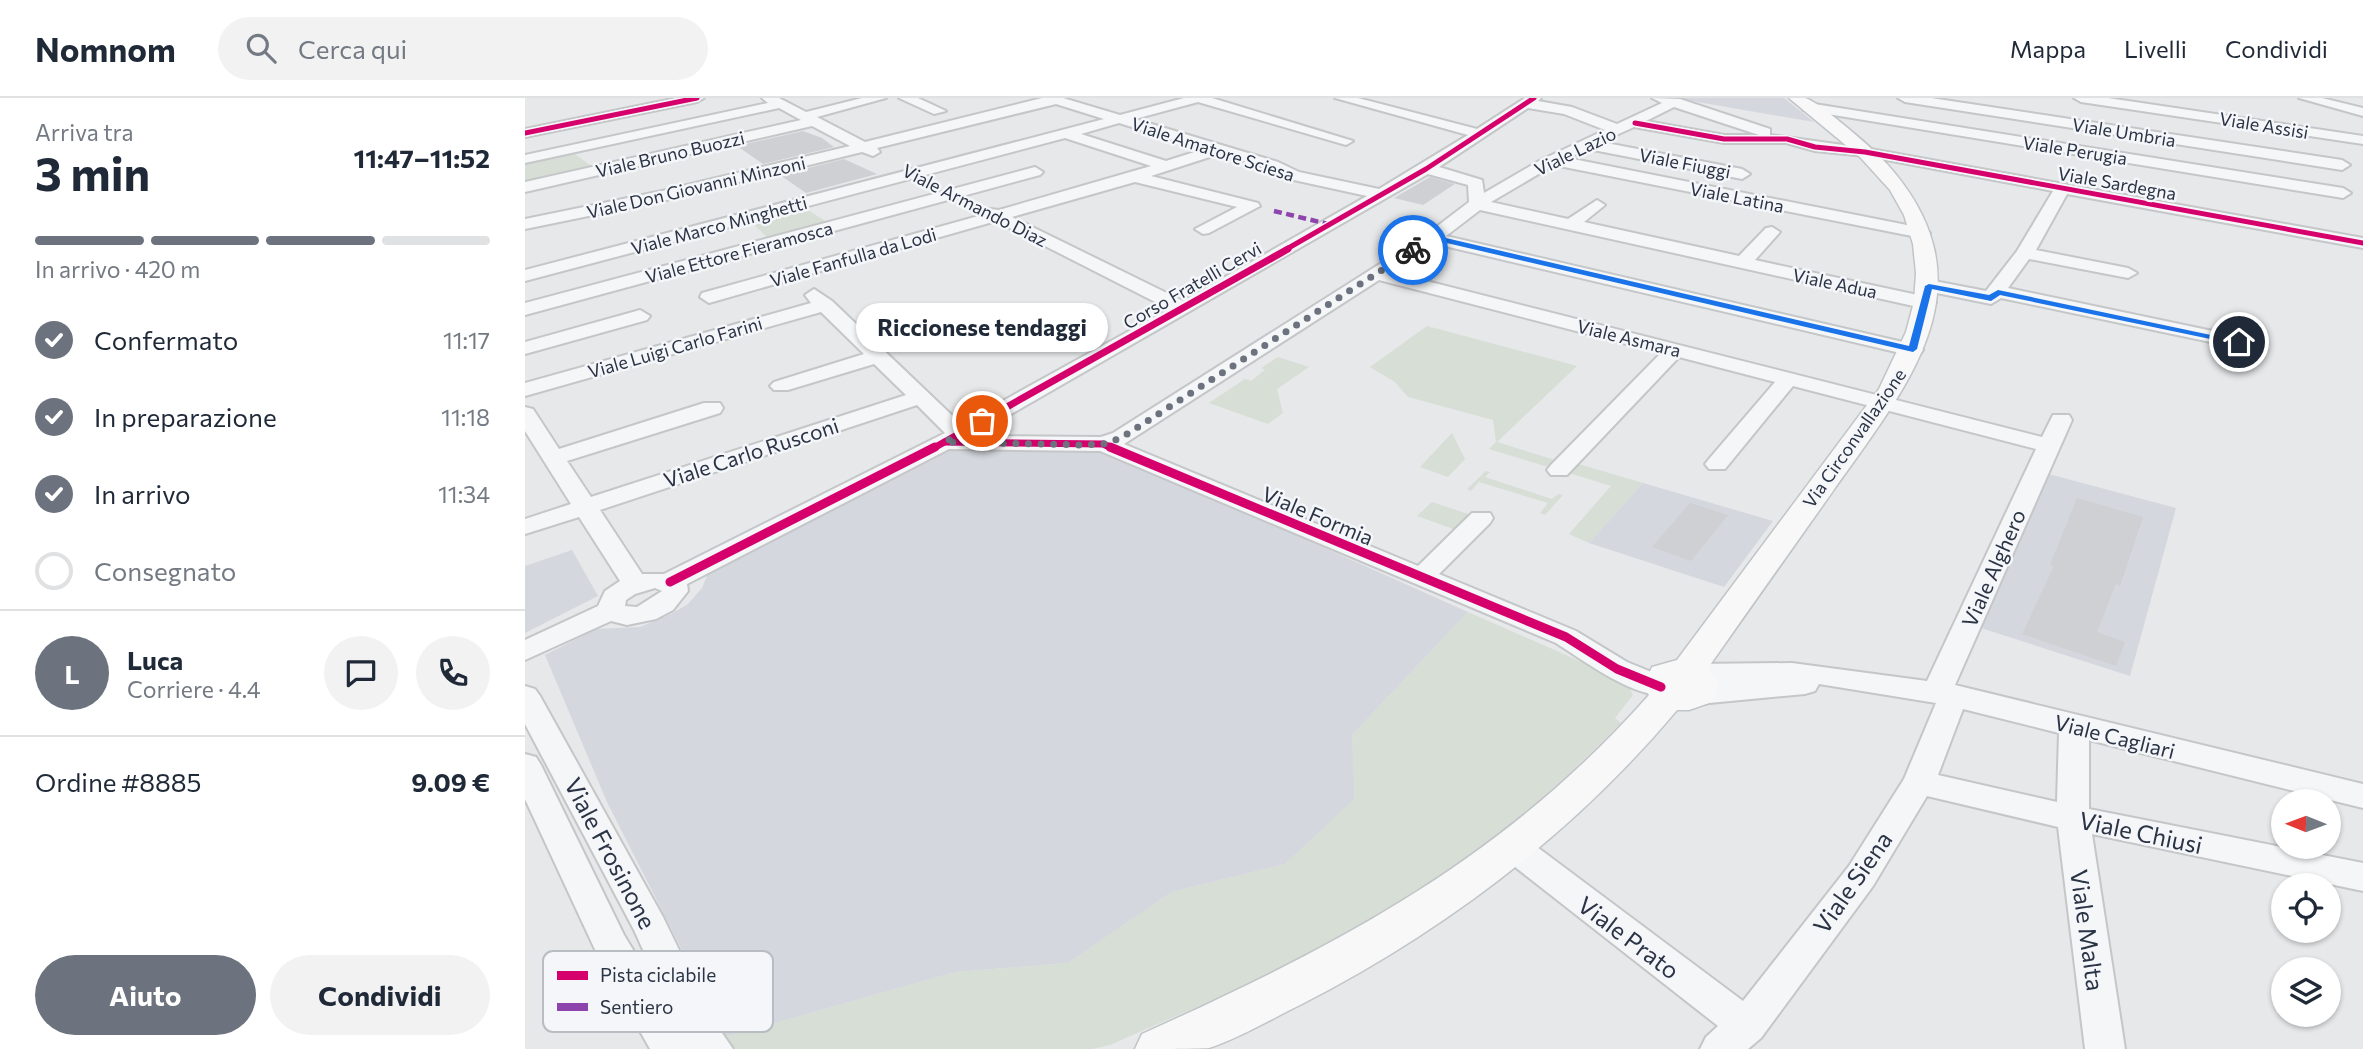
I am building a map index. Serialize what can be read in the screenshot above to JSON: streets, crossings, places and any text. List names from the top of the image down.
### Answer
{
  "streets": {
    "main road": ["Via Circonvallazione"],
    "street": [
      "Viale Assisi",
      "Viale Umbria",
      "Viale Amatore Sciesa",
      "Viale Perugia",
      "Viale Lazio",
      "Viale Bruno Buozzi",
      "Viale Fiuggi",
      "Viale Sardegna",
      "Viale Don Giovanni Minzoni",
      "Viale Latina",
      "Viale Armando Diaz",
      "Viale Marco Minghetti",
      "Viale Ettore Fieramosca",
      "Viale Fanfulla da Lodi",
      "Viale Adua",
      "Corso Fratelli Cervi",
      "Viale Asmara",
      "Viale Luigi Carlo Farini",
      "Viale Carlo Rusconi",
      "Viale Formia",
      "Viale Alghero",
      "Viale Cagliari",
      "Viale Chiusi",
      "Viale Frosinone",
      "Viale Siena",
      "Viale Malta",
      "Viale Prato"
    ]
  },
  "crossings": [
    ["Viale Amatore Sciesa", "Viale Fanfulla da Lodi"],
    ["Viale Amatore Sciesa", "Corso Fratelli Cervi"],
    ["Viale Perugia", "Via Circonvallazione"],
    ["Viale Lazio", "Viale Fiuggi"],
    ["Viale Lazio", "Viale Latina"],
    ["Viale Lazio", "Viale Adua"],
    ["Viale Lazio", "Viale Asmara"],
    ["Viale Lazio", "Viale Formia"],
    ["Viale Bruno Buozzi", "Viale Armando Diaz"],
    ["Viale Sardegna", "Via Circonvallazione"],
    ["Viale Don Giovanni Minzoni", "Viale Armando Diaz"],
    ["Viale Latina", "Via Circonvallazione"],
    ["Viale Armando Diaz", "Viale Marco Minghetti"],
    ["Viale Armando Diaz", "Viale Ettore Fieramosca"],
    ["Viale Armando Diaz", "Viale Fanfulla da Lodi"],
    ["Viale Armando Diaz", "Corso Fratelli Cervi"],
    ["Viale Adua", "Via Circonvallazione"],
    ["Corso Fratelli Cervi", "Viale Formia"],
    ["Viale Asmara", "Via Circonvallazione"],
    ["Via Circonvallazione", "Viale Formia"],
    ["Via Circonvallazione", "Viale Cagliari"],
    ["Via Circonvallazione", "Viale Prato"],
    ["Viale Formia", "Viale Cagliari"],
    ["Viale Alghero", "Viale Cagliari"],
    ["Viale Alghero", "Viale Siena"],
    ["Viale Cagliari", "Viale Siena"],
    ["Viale Cagliari", "Viale Malta"],
    ["Viale Chiusi", "Viale Siena"],
    ["Viale Chiusi", "Viale Malta"],
    ["Viale Siena", "Viale Prato"]
  ],
  "places": ["Riccionese tendaggi"],
  "legend": ["Pista ciclabile", "Sentiero"],
  "north": "left",
  "page": {
    "header": "Nomnom",
    "search": "Cerca qui",
    "nav": ["Mappa", "Livelli", "Condividi"],
    "heading": ["3 min", "Arriva tra", "11:47–11:52"],
    "panel": [
      "Luca",
      "Corriere · 4.4",
      "Ordine #8885",
      "9.09 €"
    ],
    "bar": "In arrivo · 420 m",
    "list": [
      ["Confermato", "11:17"],
      ["In preparazione", "11:18"],
      ["In arrivo", "11:34"],
      "Consegnato"
    ],
    "bubble": "Riccionese tendaggi",
    "round": "L",
    "buttons": ["Aiuto", "Condividi"]
  }
}
